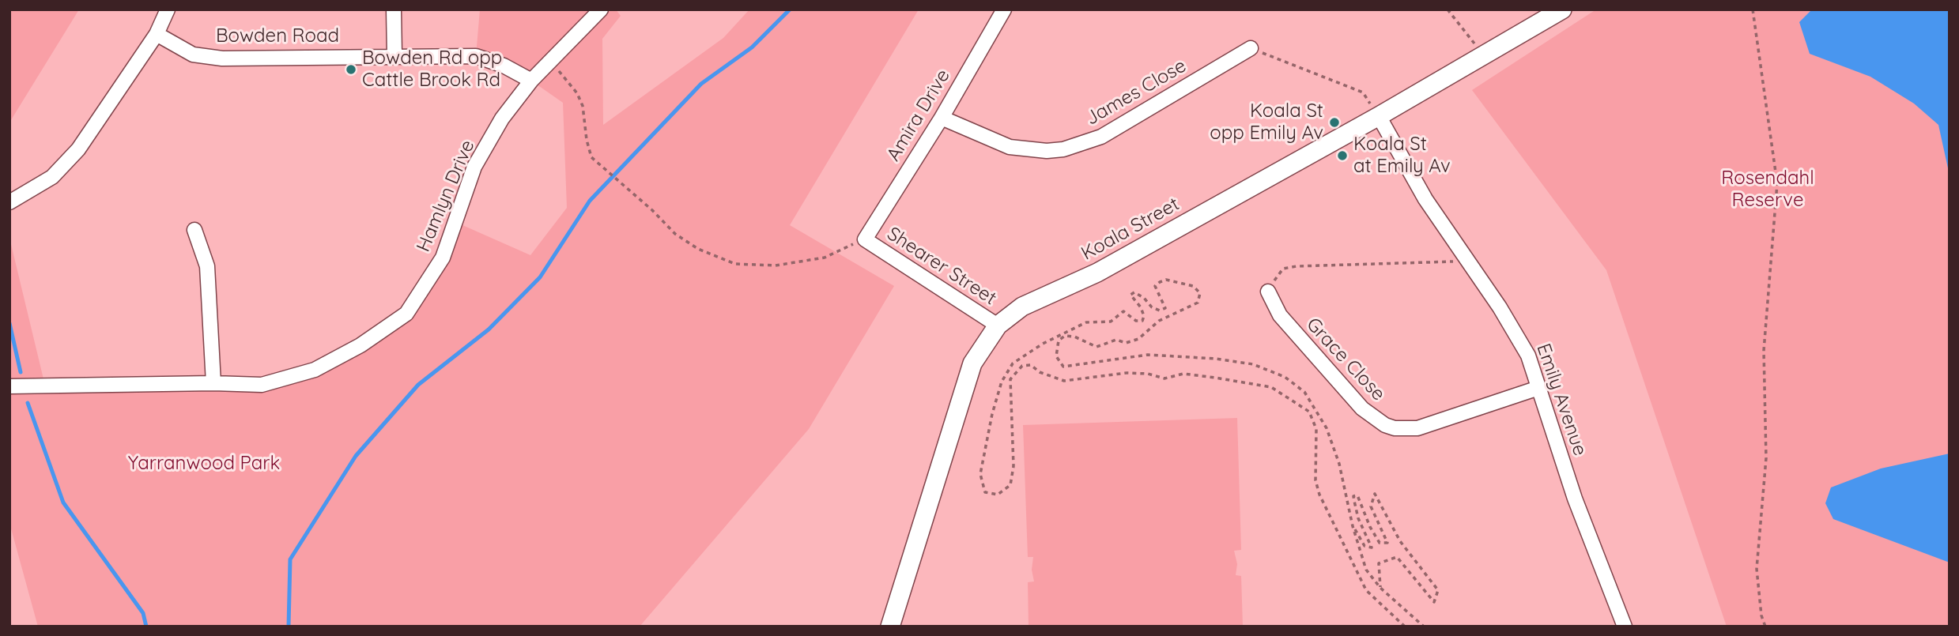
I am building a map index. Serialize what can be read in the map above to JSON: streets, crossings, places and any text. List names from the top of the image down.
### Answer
{
  "streets": {
    "street": [
      "Bowden Road",
      "James Close",
      "Amira Drive",
      "Hamlyn Drive",
      "Koala Street",
      "Shearer Street",
      "Grace Close",
      "Emily Avenue"
    ]
  },
  "crossings": [
    ["Bowden Road", "Hamlyn Drive"],
    ["James Close", "Amira Drive"],
    ["Amira Drive", "Shearer Street"],
    ["Koala Street", "Shearer Street"],
    ["Koala Street", "Emily Avenue"],
    ["Grace Close", "Emily Avenue"]
  ],
  "parks": ["Rosendahl Reserve", "Yarranwood Park"],
  "places": ["Bowden Rd opp Cattle Brook Rd", "Koala St opp Emily Av", "Koala St at Emily Av"]
}
